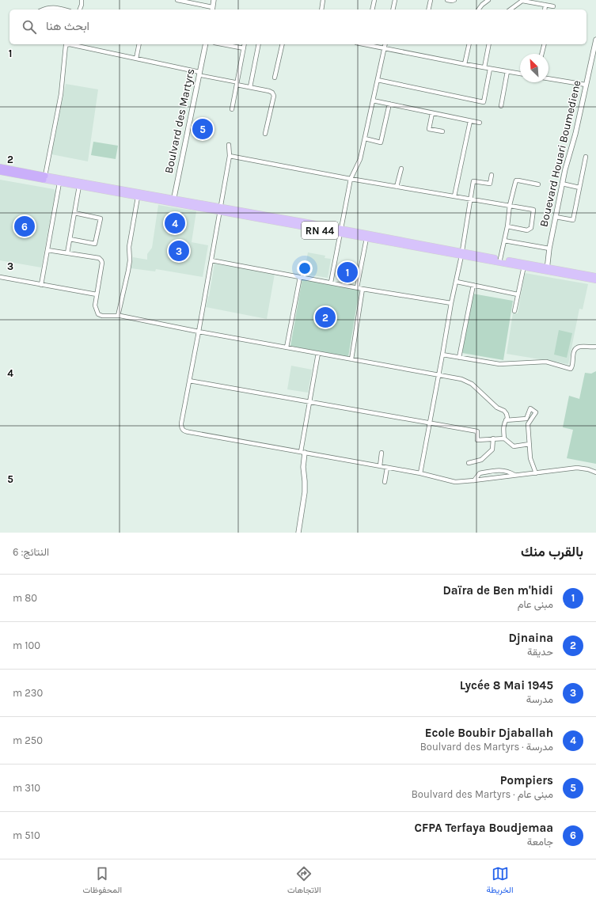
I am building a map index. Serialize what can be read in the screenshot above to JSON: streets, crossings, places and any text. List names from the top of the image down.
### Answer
{
  "streets": {
    "highway": ["RN 44"],
    "street": ["Boulvard des Martyrs", "Bouevard Houari Boumediene"]
  },
  "crossings": [
    ["Boulvard des Martyrs", "RN 44"],
    ["Bouevard Houari Boumediene", "RN 44"]
  ],
  "north": "top left",
  "page": {
    "search": "ابحث هنا",
    "pins": [
      "5",
      "4",
      "6",
      "3",
      "1",
      "2"
    ],
    "heading": ["بالقرب منك", "النتائج: 6"],
    "list": [
      {
        "mark": "1",
        "name": "Daïra de Ben m'hidi",
        "note": "مبنى عام",
        "value": "80 m"
      },
      {
        "mark": "2",
        "name": "Djnaina",
        "note": "حديقة",
        "value": "100 m"
      },
      {
        "mark": "3",
        "name": "Lycée 8 Mai 1945",
        "note": "مدرسة",
        "value": "230 m"
      },
      {
        "mark": "4",
        "name": "Ecole Boubir Djaballah",
        "note": "مدرسة · Boulvard des Martyrs",
        "value": "250 m"
      },
      {
        "mark": "5",
        "name": "Pompiers",
        "note": "مبنى عام · Boulvard des Martyrs",
        "value": "310 m"
      },
      {
        "mark": "6",
        "name": "CFPA Terfaya Boudjemaa",
        "note": "جامعة",
        "value": "510 m"
      }
    ],
    "nav": ["الخريطة", "الاتجاهات", "المحفوظات"]
  },
  "grid": {
    "rows": [
      "1",
      "2",
      "3",
      "4",
      "5"
    ]
  }
}
